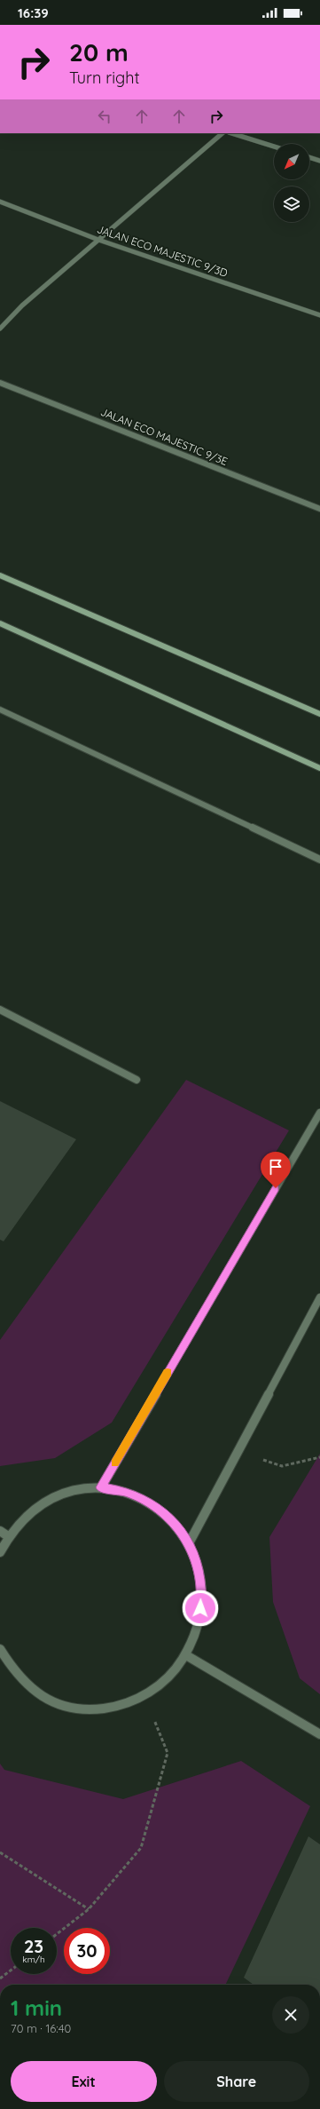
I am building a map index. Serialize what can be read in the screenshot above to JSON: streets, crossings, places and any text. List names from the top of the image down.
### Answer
{
  "streets": {
    "street": ["JALAN ECO MAJESTIC 9/3D", "JALAN ECO MAJESTIC 9/3E"]
  },
  "north": "bottom left",
  "page": {
    "status": "16:39",
    "turn": ["20 m", "Turn right"],
    "speed": "23 km/h",
    "limit": "30",
    "heading": ["1 min", "70 m · 16:40"],
    "buttons": ["Exit", "Share"]
  }
}
